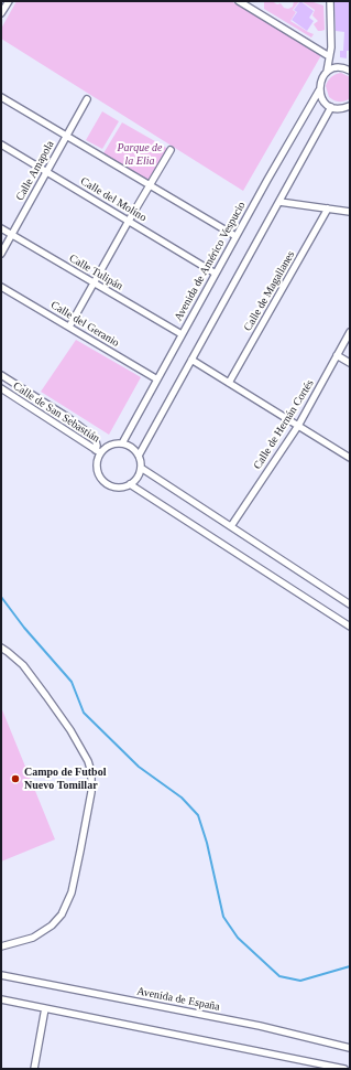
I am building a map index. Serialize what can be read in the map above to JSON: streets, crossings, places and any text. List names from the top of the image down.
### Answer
{
  "streets": {
    "street": [
      "Calle Amapola",
      "Calle del Molino",
      "Avenida de Américo Vespucio",
      "Calle Tulipán",
      "Calle de Magallanes",
      "Calle del Geranio",
      "Calle de San Sebastián",
      "Calle de Hernán Cortés",
      "Avenida de España"
    ]
  },
  "crossings": [
    ["Calle Amapola", "Calle del Molino"],
    ["Calle Amapola", "Calle Tulipán"],
    ["Calle del Molino", "Avenida de Américo Vespucio"],
    ["Avenida de Américo Vespucio", "Calle Tulipán"],
    ["Avenida de Américo Vespucio", "Calle del Geranio"],
    ["Avenida de Américo Vespucio", "Calle de San Sebastián"]
  ],
  "parks": ["Parque de la Elia"],
  "places": ["Campo de Futbol Nuevo Tomillar"]
}
